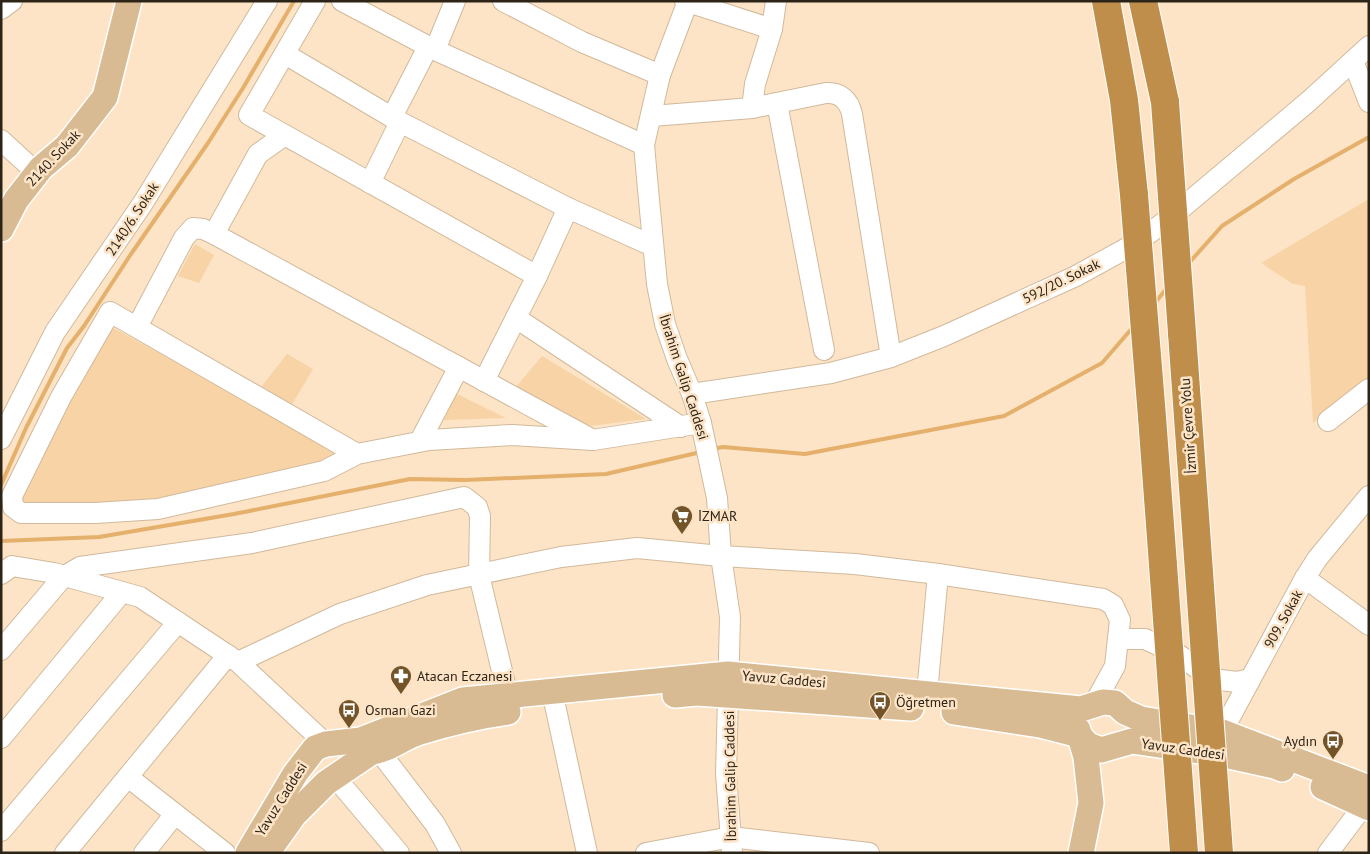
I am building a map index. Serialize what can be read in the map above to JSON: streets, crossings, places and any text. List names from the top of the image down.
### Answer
{
  "streets": {
    "highway": ["İzmir Çevre Yolu"],
    "main road": ["2140. Sokak", "Yavuz Caddesi"],
    "street": [
      "2140/6. Sokak",
      "592/20. Sokak",
      "İbrahim Galip Caddesi",
      "909. Sokak"
    ]
  },
  "crossings": [
    ["592/20. Sokak", "İbrahim Galip Caddesi"],
    ["İbrahim Galip Caddesi", "Yavuz Caddesi"],
    ["909. Sokak", "Yavuz Caddesi"]
  ],
  "places": {
    "supermarket": ["İZMAR"],
    "pharmacy": ["Atacan Eczanesi"],
    "bus stop": ["Öğretmen", "Osman Gazi", "Aydın"]
  }
}
